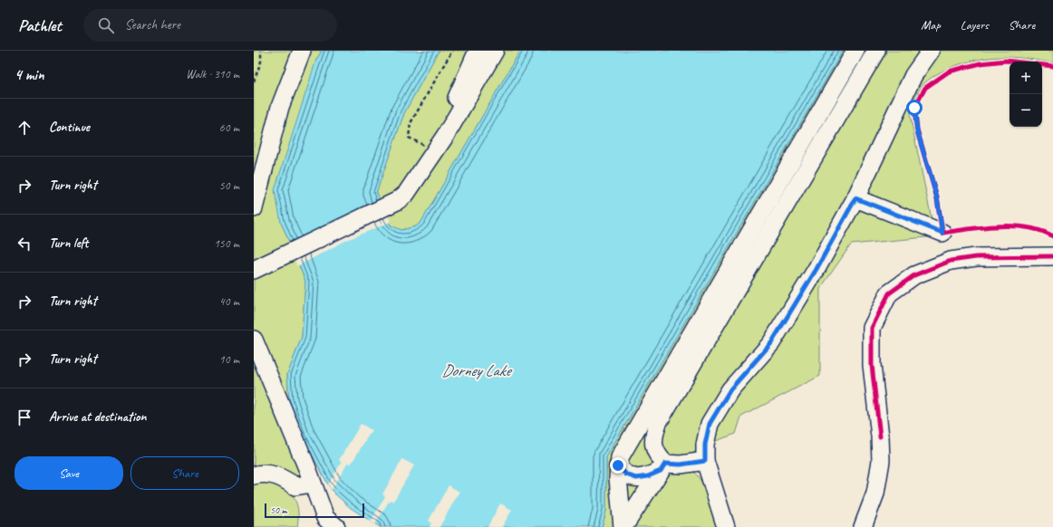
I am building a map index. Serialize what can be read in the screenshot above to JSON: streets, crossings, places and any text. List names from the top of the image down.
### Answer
{
  "water": ["Dorney Lake"],
  "scale_bar": "50 m",
  "page": {
    "header": "Pathlet",
    "search": "Search here",
    "nav": ["Map", "Layers", "Share"],
    "heading": ["4 min", "Walk · 310 m"],
    "map_buttons": ["+", "−"],
    "list": [
      ["Continue", "60 m"],
      ["Turn right", "50 m"],
      ["Turn left", "150 m"],
      ["Turn right", "40 m"],
      ["Turn right", "10 m"],
      "Arrive at destination"
    ],
    "buttons": ["Save", "Share"],
    "scale": "50 m"
  }
}
